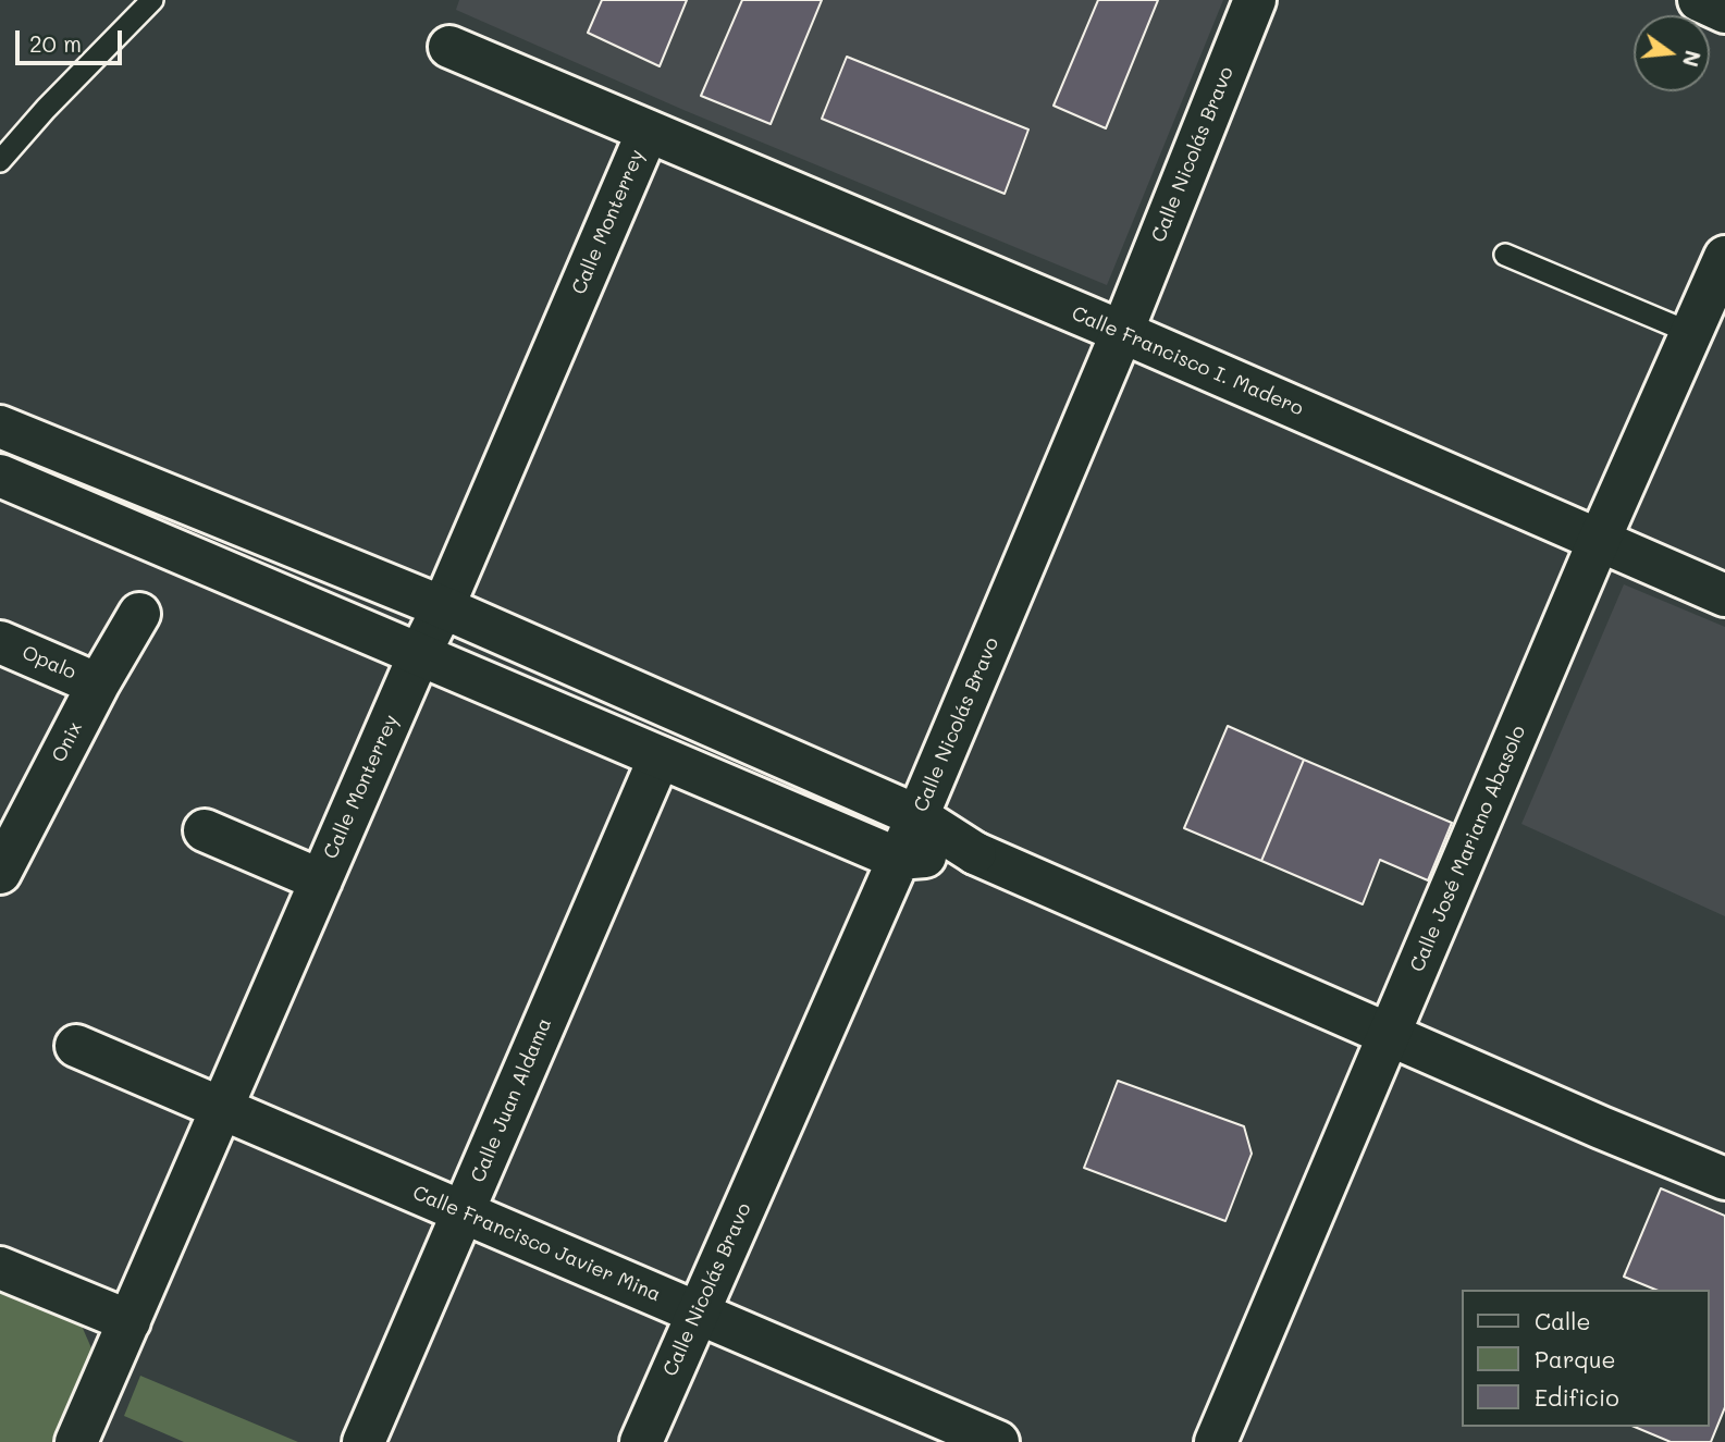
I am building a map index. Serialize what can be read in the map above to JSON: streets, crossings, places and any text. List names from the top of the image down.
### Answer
{
  "streets": {
    "street": [
      "Calle Nicolás Bravo",
      "Calle Monterrey",
      "Calle Francisco I. Madero",
      "Opalo",
      "Onix",
      "Calle José Mariano Abasolo",
      "Calle Juan Aldama",
      "Calle Francisco Javier Mina"
    ]
  },
  "crossings": [
    ["Calle Nicolás Bravo", "Calle Francisco I. Madero"],
    ["Calle Nicolás Bravo", "Calle Francisco Javier Mina"],
    ["Calle Monterrey", "Calle Francisco I. Madero"],
    ["Calle Monterrey", "Calle Francisco Javier Mina"],
    ["Calle Francisco I. Madero", "Calle José Mariano Abasolo"],
    ["Opalo", "Onix"],
    ["Calle Juan Aldama", "Calle Francisco Javier Mina"]
  ],
  "legend": ["Calle", "Parque", "Edificio"],
  "scale_bar": "20 m",
  "north": "right"
}
